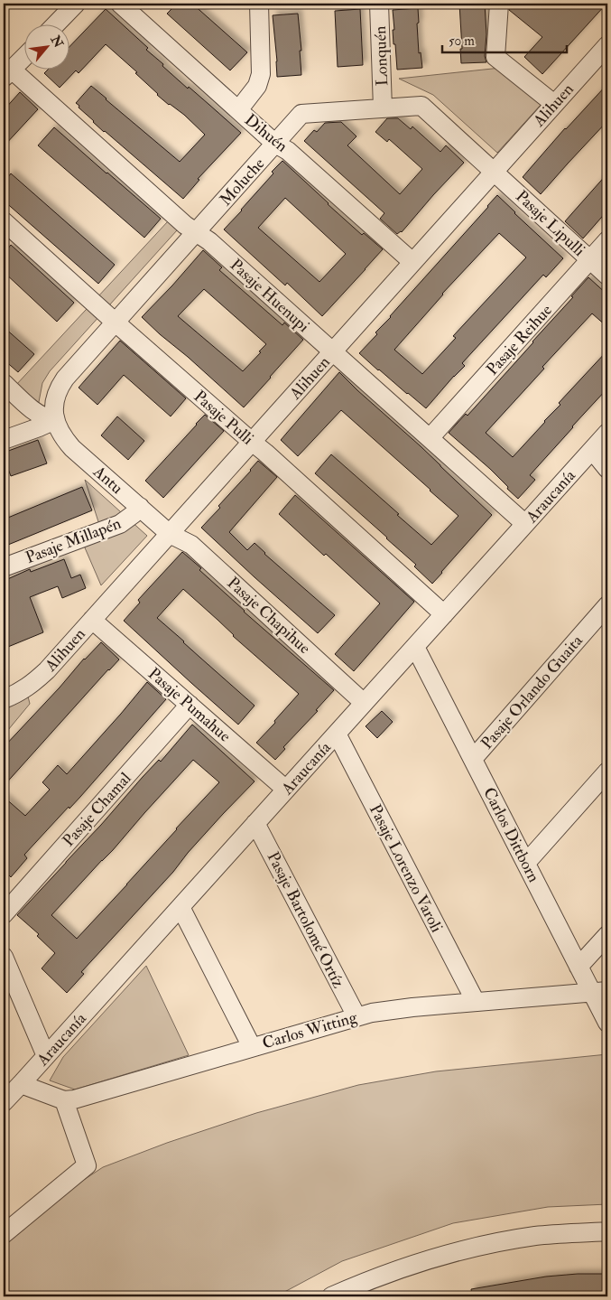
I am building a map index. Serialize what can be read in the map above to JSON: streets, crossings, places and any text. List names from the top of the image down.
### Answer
{
  "streets": {
    "street": [
      "Lonquén",
      "Alihuen",
      "Dihuén",
      "Moluche",
      "Pasaje Lipulli",
      "Pasaje Huenupi",
      "Pasaje Reihue",
      "Pasaje Pulli",
      "Antu",
      "Araucanía",
      "Pasaje Millapén",
      "Pasaje Chapihue",
      "Pasaje Orlando Guaita",
      "Pasaje Pumahue",
      "Pasaje Chamal",
      "Carlos Dittborn",
      "Pasaje Lorenzo Varoli",
      "Pasaje Bartolomé Ortíz",
      "Carlos Witting"
    ]
  },
  "crossings": [
    ["Lonquén", "Moluche"],
    ["Alihuen", "Dihuén"],
    ["Alihuen", "Moluche"],
    ["Alihuen", "Pasaje Lipulli"],
    ["Alihuen", "Pasaje Huenupi"],
    ["Alihuen", "Pasaje Pulli"],
    ["Alihuen", "Antu"],
    ["Alihuen", "Pasaje Chapihue"],
    ["Alihuen", "Pasaje Pumahue"],
    ["Dihuén", "Moluche"],
    ["Moluche", "Pasaje Lipulli"],
    ["Moluche", "Pasaje Huenupi"],
    ["Moluche", "Pasaje Pulli"],
    ["Moluche", "Antu"],
    ["Pasaje Lipulli", "Pasaje Reihue"],
    ["Pasaje Huenupi", "Pasaje Reihue"],
    ["Pasaje Huenupi", "Araucanía"],
    ["Pasaje Pulli", "Araucanía"],
    ["Antu", "Pasaje Millapén"],
    ["Antu", "Pasaje Chapihue"],
    ["Araucanía", "Pasaje Chapihue"],
    ["Araucanía", "Pasaje Pumahue"],
    ["Araucanía", "Carlos Dittborn"],
    ["Araucanía", "Pasaje Lorenzo Varoli"],
    ["Araucanía", "Pasaje Bartolomé Ortíz"],
    ["Pasaje Orlando Guaita", "Carlos Dittborn"],
    ["Pasaje Pumahue", "Pasaje Chamal"],
    ["Carlos Dittborn", "Carlos Witting"],
    ["Pasaje Lorenzo Varoli", "Carlos Witting"],
    ["Pasaje Bartolomé Ortíz", "Carlos Witting"]
  ],
  "scale_bar": "50 m",
  "north": "top right"
}
